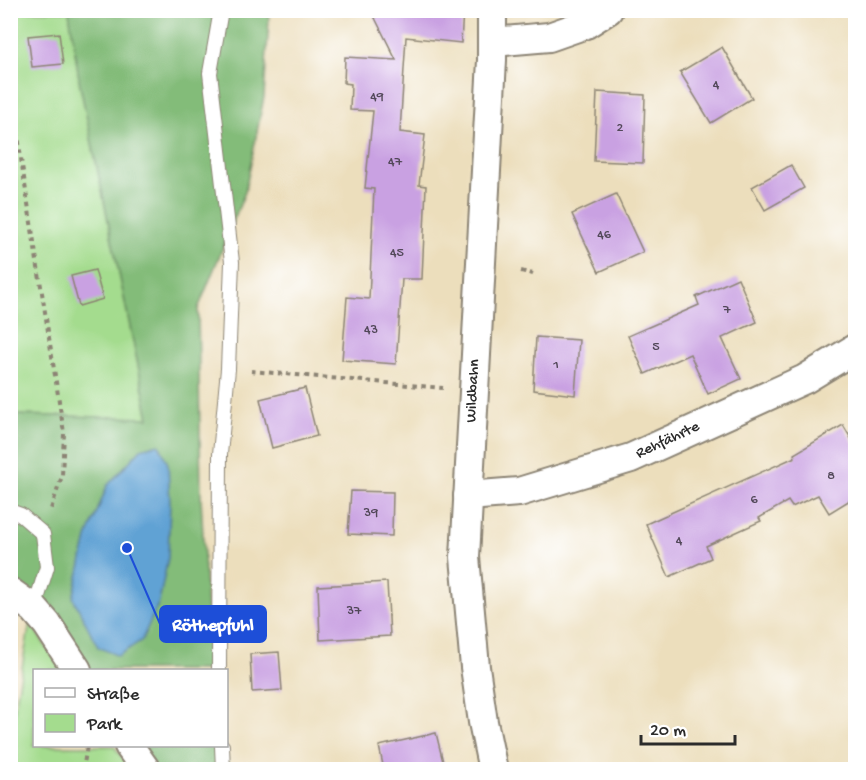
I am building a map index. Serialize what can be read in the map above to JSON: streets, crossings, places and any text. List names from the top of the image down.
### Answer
{
  "streets": {
    "street": ["Wildbahn", "Rehfährte"]
  },
  "crossings": [
    ["Wildbahn", "Rehfährte"]
  ],
  "places": ["Röthepfuhl"],
  "house_numbers": [
    "4",
    "49",
    "2",
    "47",
    "46",
    "45",
    "7",
    "43",
    "5",
    "1",
    "8",
    "6",
    "39",
    "4",
    "37"
  ],
  "legend": ["Straße", "Park"],
  "scale_bar": "20 m"
}
